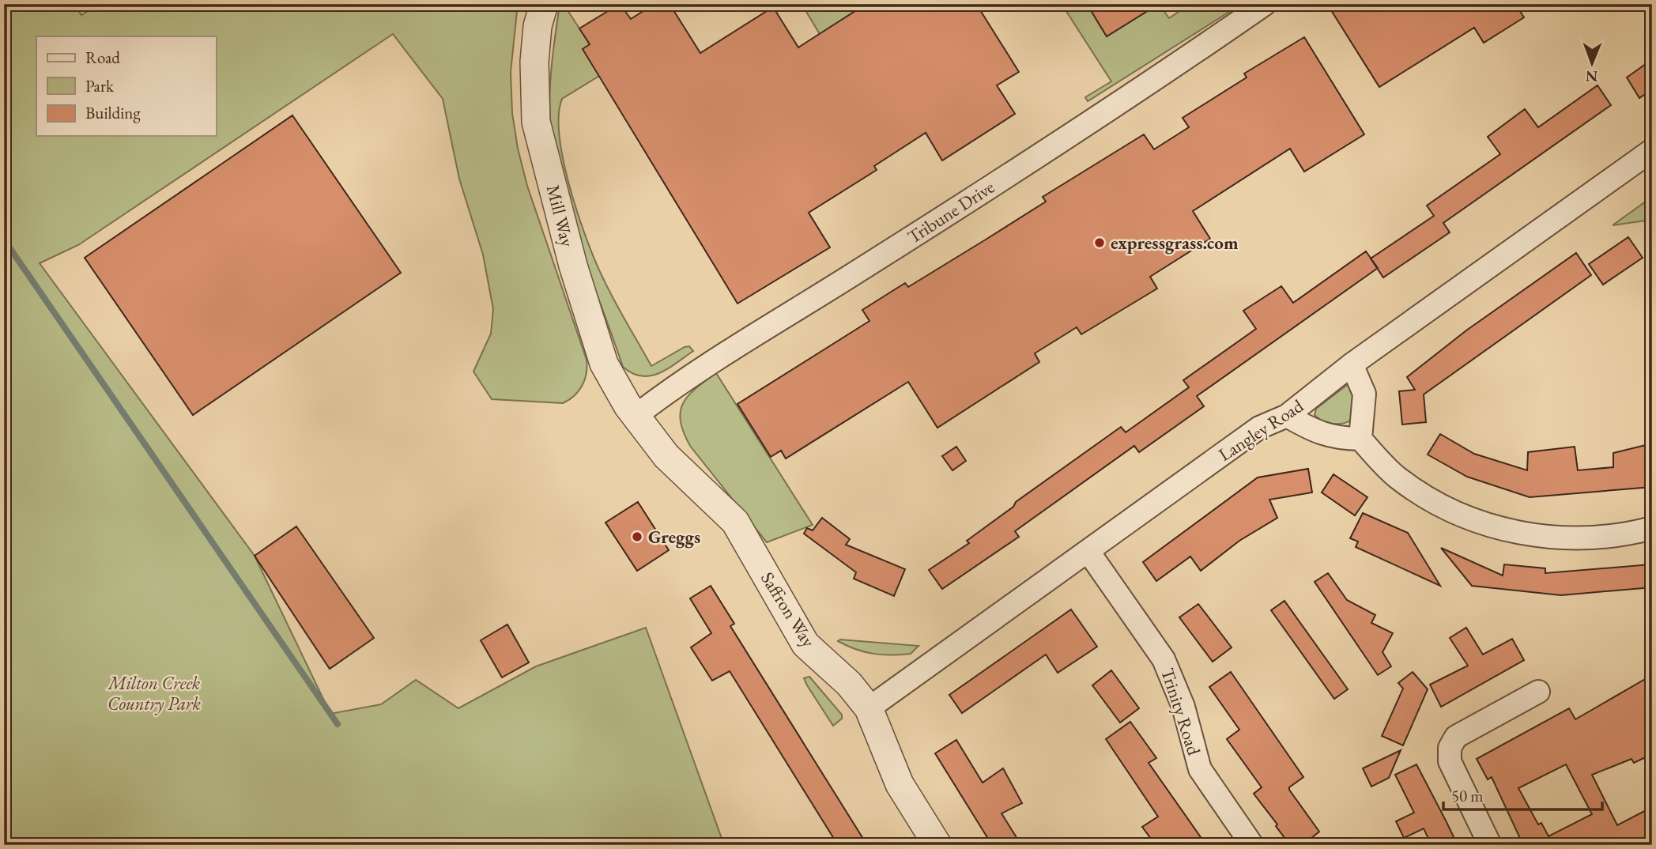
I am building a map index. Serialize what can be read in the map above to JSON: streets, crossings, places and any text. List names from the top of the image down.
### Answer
{
  "streets": {
    "street": [
      "Tribune Drive",
      "Mill Way",
      "Langley Road",
      "Saffron Way",
      "Trinity Road"
    ]
  },
  "crossings": [
    ["Tribune Drive", "Mill Way"],
    ["Tribune Drive", "Saffron Way"],
    ["Mill Way", "Saffron Way"],
    ["Langley Road", "Saffron Way"],
    ["Langley Road", "Trinity Road"]
  ],
  "parks": ["Milton Creek Country Park"],
  "places": ["expressgrass.com", "Greggs"],
  "legend": ["Road", "Park", "Building"],
  "scale_bar": "50 m",
  "north": "bottom"
}
